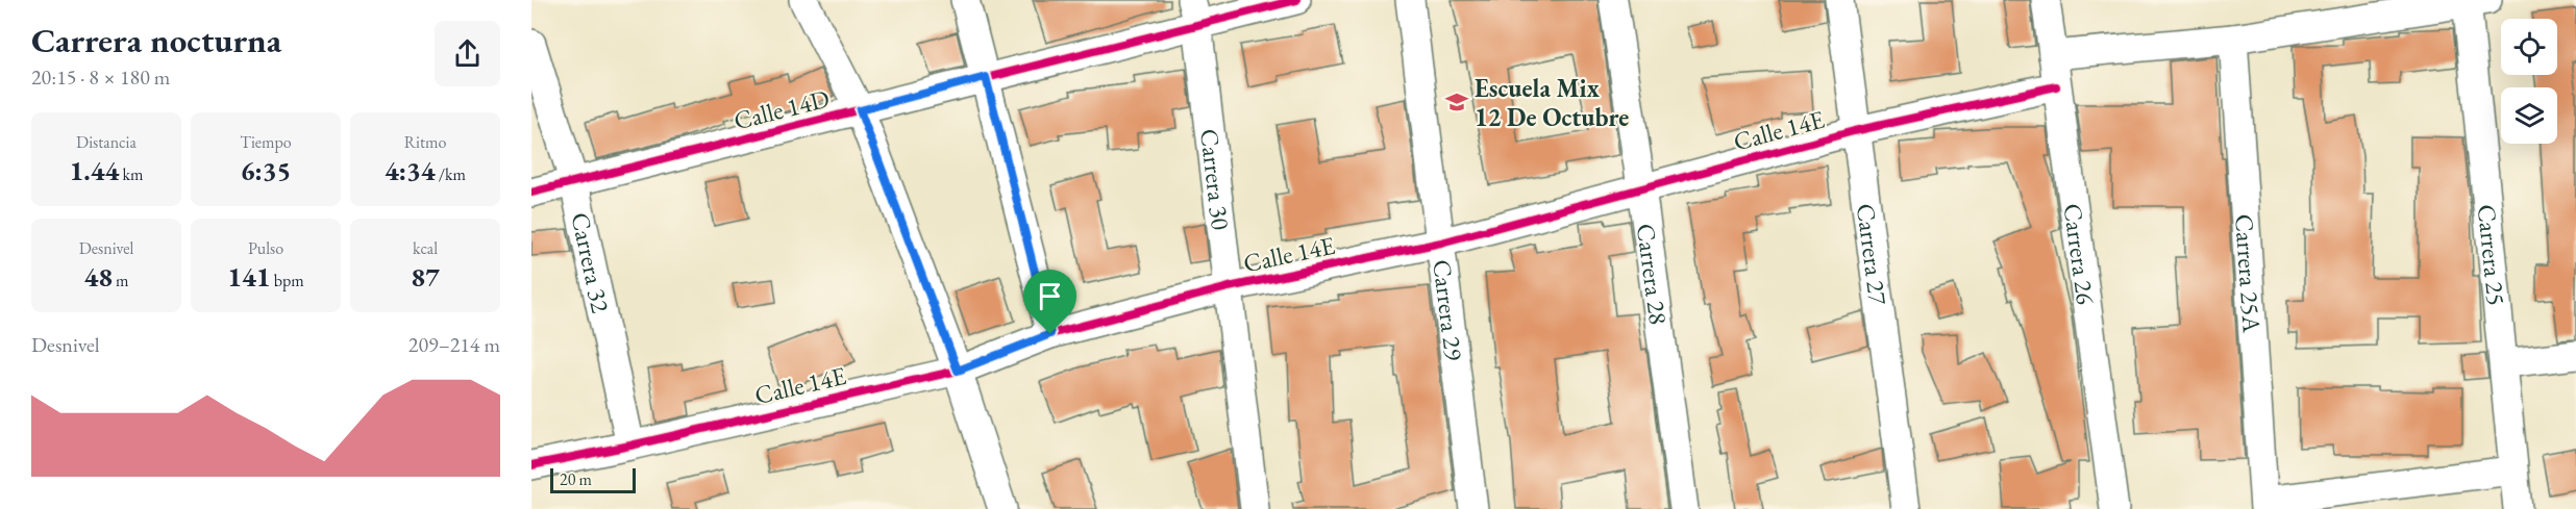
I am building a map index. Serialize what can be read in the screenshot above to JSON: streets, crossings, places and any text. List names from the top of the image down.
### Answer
{
  "streets": {
    "street": [
      "Calle 14D",
      "Calle 14E",
      "Carrera 30",
      "Carrera 25",
      "Carrera 27",
      "Carrera 26",
      "Carrera 32",
      "Carrera 28",
      "Carrera 25A",
      "Carrera 29"
    ]
  },
  "crossings": [
    ["Calle 14D", "Carrera 30"],
    ["Calle 14D", "Carrera 32"],
    ["Calle 14E", "Carrera 30"],
    ["Calle 14E", "Carrera 27"],
    ["Calle 14E", "Carrera 26"],
    ["Calle 14E", "Carrera 32"],
    ["Calle 14E", "Carrera 28"],
    ["Calle 14E", "Carrera 29"]
  ],
  "places": {
    "school or university": ["Escuela Mix 12 De Octubre"]
  },
  "scale_bar": "20 m",
  "page": {
    "heading": ["Carrera nocturna", "20:15 · 8 × 180 m"],
    "stats": [
      ["Distancia", "1.44 km"],
      ["Tiempo", "6:35"],
      ["Ritmo", "4:34 /km"],
      ["Desnivel", "48 m"],
      ["Pulso", "141 bpm"],
      ["kcal", "87"]
    ],
    "chart": ["Desnivel", "209–214 m"],
    "scale": "20 m"
  }
}
